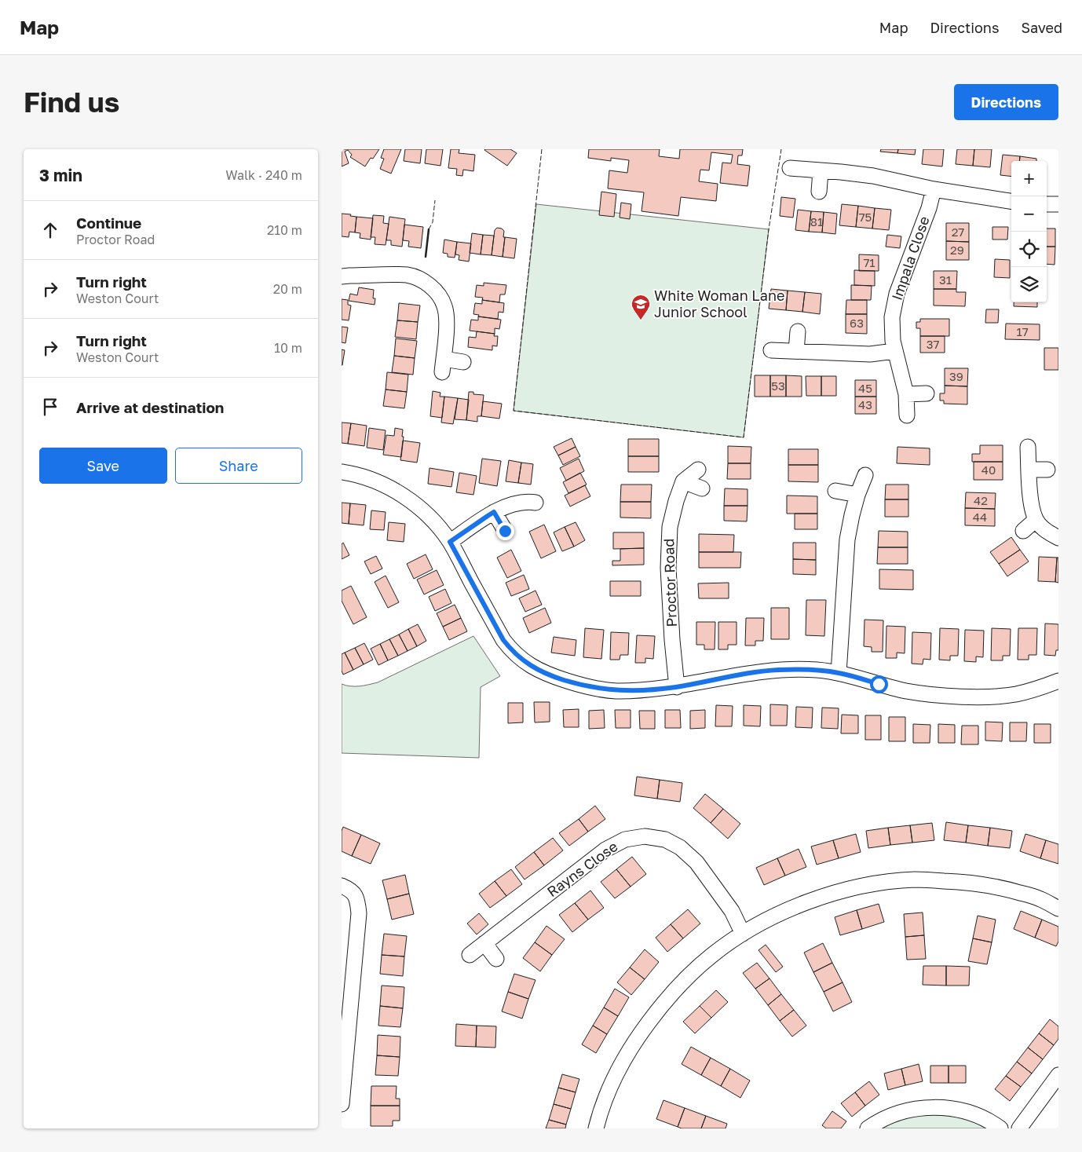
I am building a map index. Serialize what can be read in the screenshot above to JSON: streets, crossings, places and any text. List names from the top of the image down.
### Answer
{
  "streets": {
    "street": ["Impala Close", "Proctor Road", "Rayns Close"]
  },
  "places": {
    "school or university": ["White Woman Lane Junior School"]
  },
  "house_numbers": [
    "75",
    "81",
    "27",
    "29",
    "71",
    "31",
    "63",
    "17",
    "37",
    "39",
    "53",
    "45",
    "43",
    "40",
    "42",
    "44"
  ],
  "page": {
    "header": "Map",
    "nav": ["Map", "Directions", "Saved"],
    "buttons": [
      "Directions",
      ["Save", "Share"]
    ],
    "title": "Find us",
    "heading": ["3 min", "Walk · 240 m"],
    "map_buttons": ["+", "−"],
    "list": [
      ["Continue", "Proctor Road", "210 m"],
      ["Turn right", "Weston Court", "20 m"],
      ["Turn right", "Weston Court", "10 m"],
      "Arrive at destination"
    ]
  }
}
